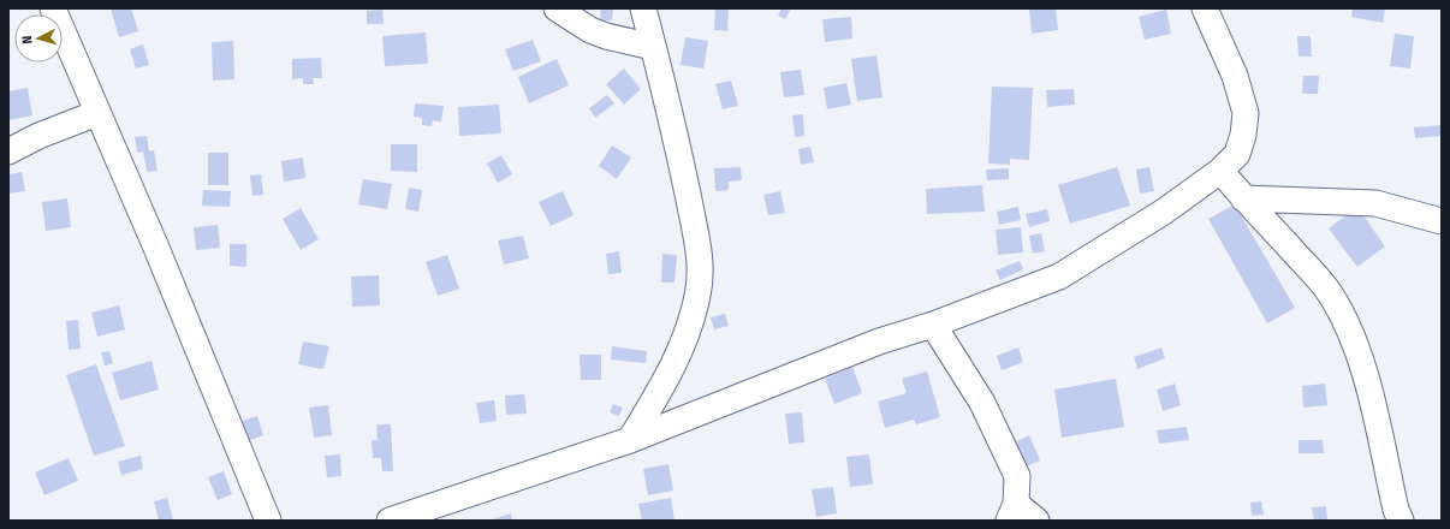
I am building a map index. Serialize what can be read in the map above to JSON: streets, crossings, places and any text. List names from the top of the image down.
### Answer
{
  "north": "left"
}
